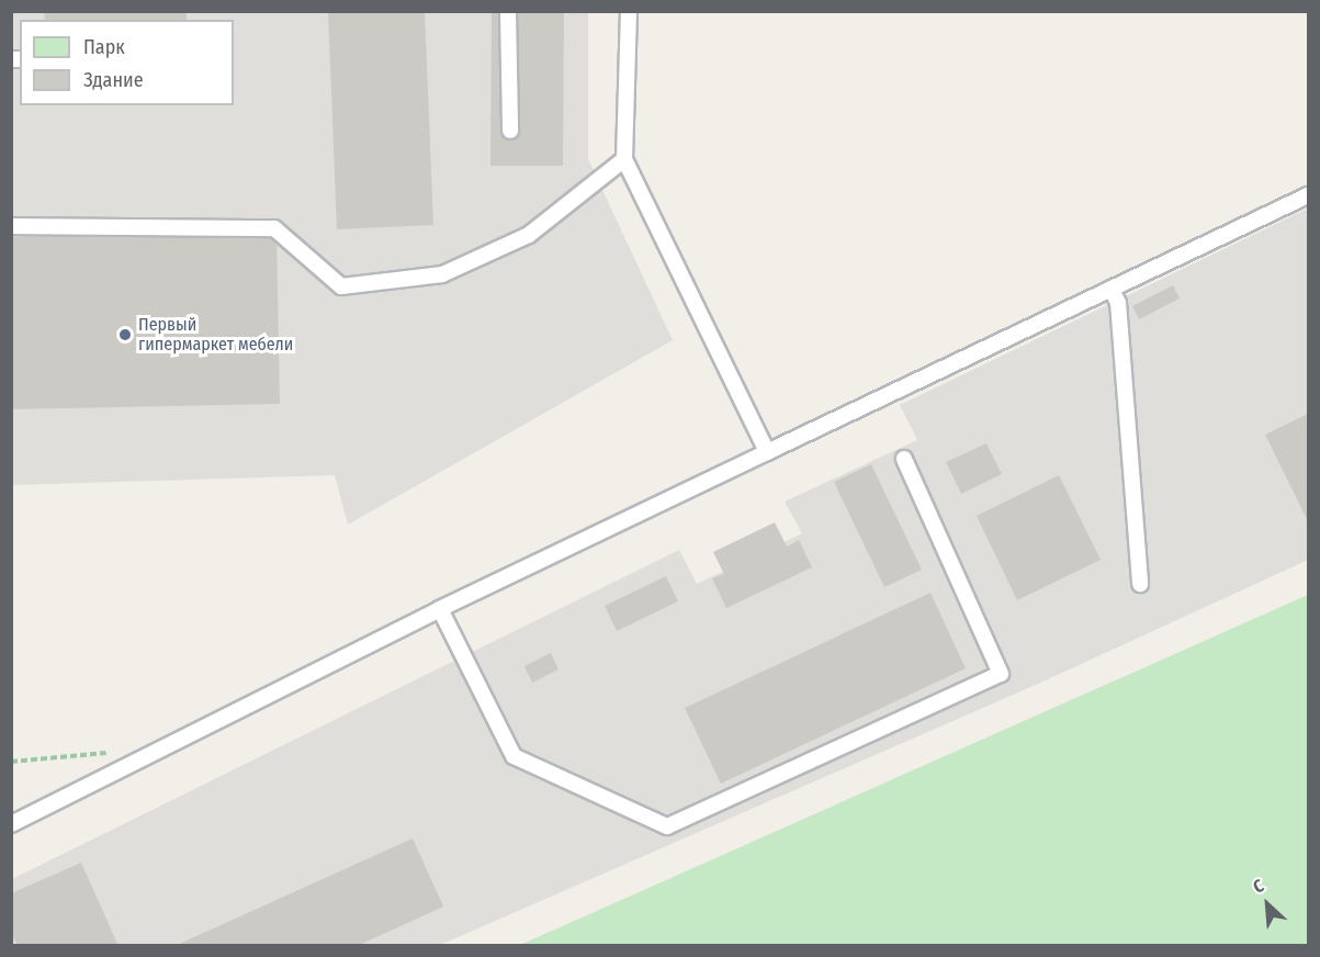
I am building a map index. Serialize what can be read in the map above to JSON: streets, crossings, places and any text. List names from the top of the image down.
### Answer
{
  "places": ["Первый гипермаркет мебели"],
  "legend": ["Парк", "Здание"],
  "north": "top left"
}
